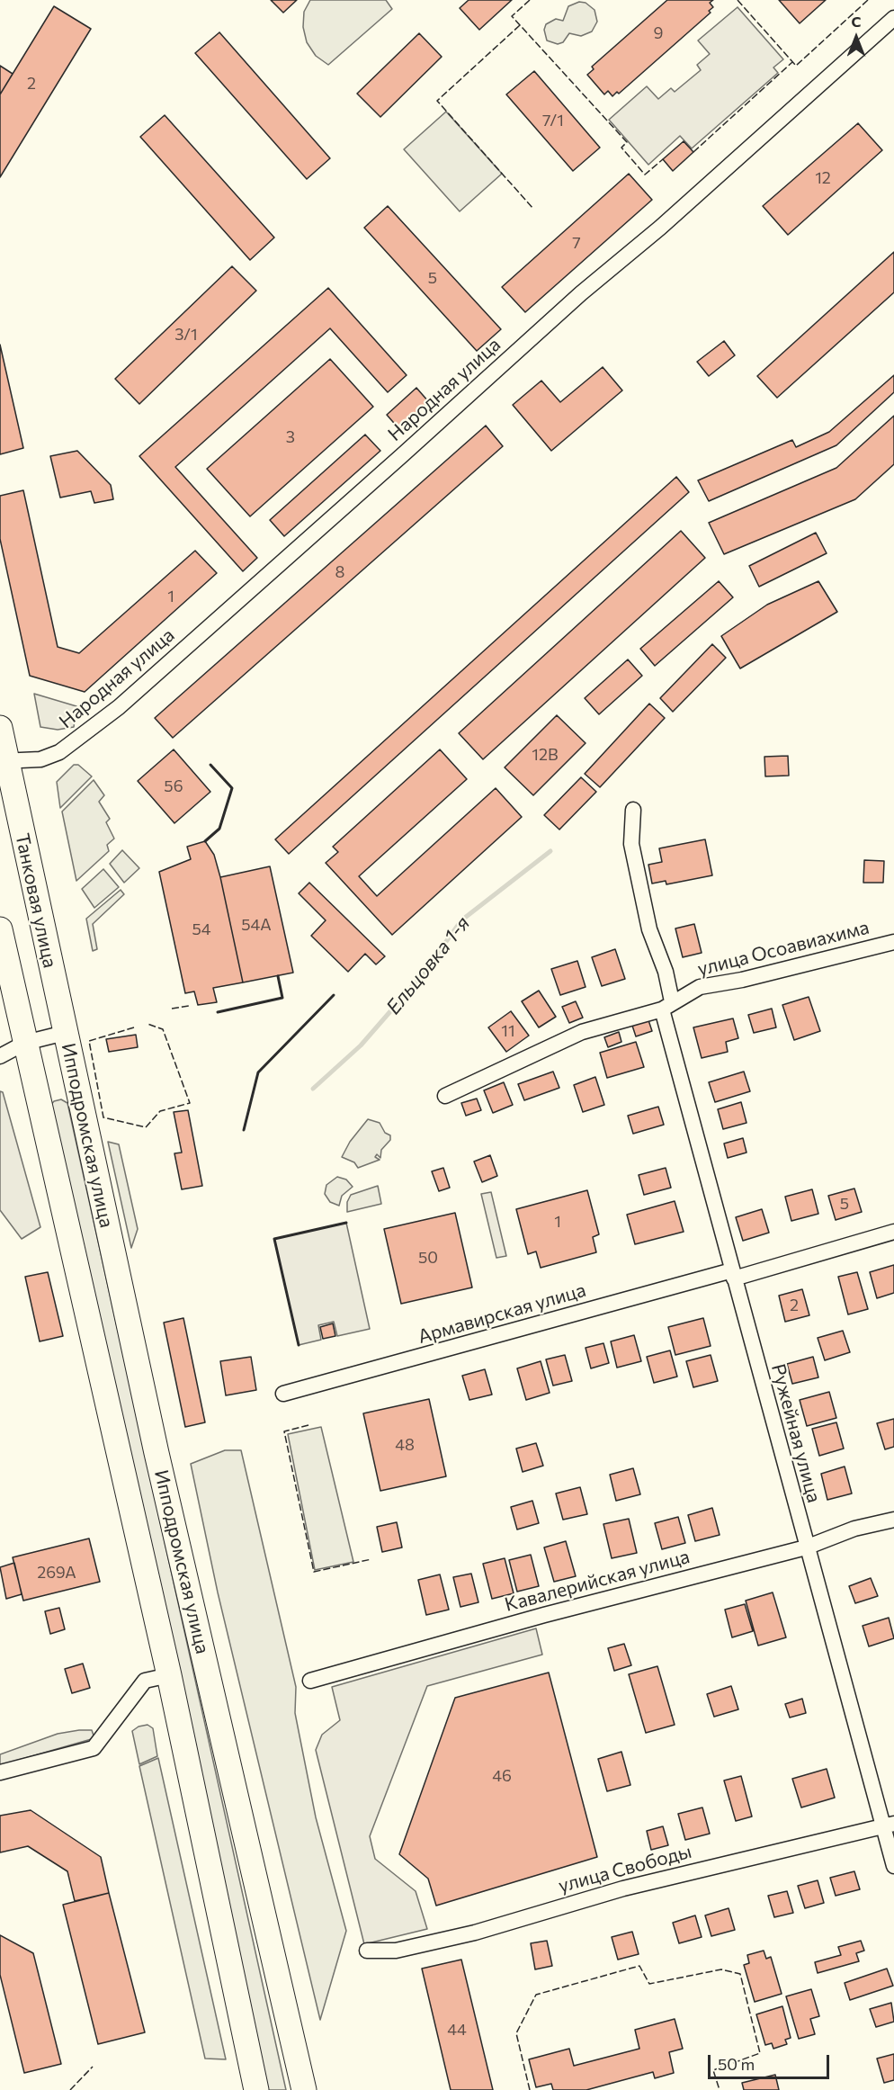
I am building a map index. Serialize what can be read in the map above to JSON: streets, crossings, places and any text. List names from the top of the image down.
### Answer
{
  "streets": {
    "highway": ["Танковая улица", "Ипподромская улица"],
    "street": [
      "Народная улица",
      "улица Осоавиахима",
      "Армавирская улица",
      "Ружейная улица",
      "Кавалерийская улица",
      "улица Свободы"
    ]
  },
  "crossings": [
    ["Народная улица", "Танковая улица"],
    ["Танковая улица", "Ипподромская улица"],
    ["улица Осоавиахима", "Ружейная улица"],
    ["Армавирская улица", "Ружейная улица"],
    ["Ружейная улица", "Кавалерийская улица"],
    ["Ружейная улица", "улица Свободы"]
  ],
  "water": ["Ельцовка 1-я"],
  "house_numbers": [
    "9",
    "2",
    "7/1",
    "12",
    "7",
    "5",
    "3/1",
    "3",
    "8",
    "1",
    "12В",
    "56",
    "54А",
    "54",
    "11",
    "5",
    "1",
    "50",
    "2",
    "48",
    "269А",
    "46",
    "44"
  ],
  "scale_bar": "50 m",
  "north": "top"
}
